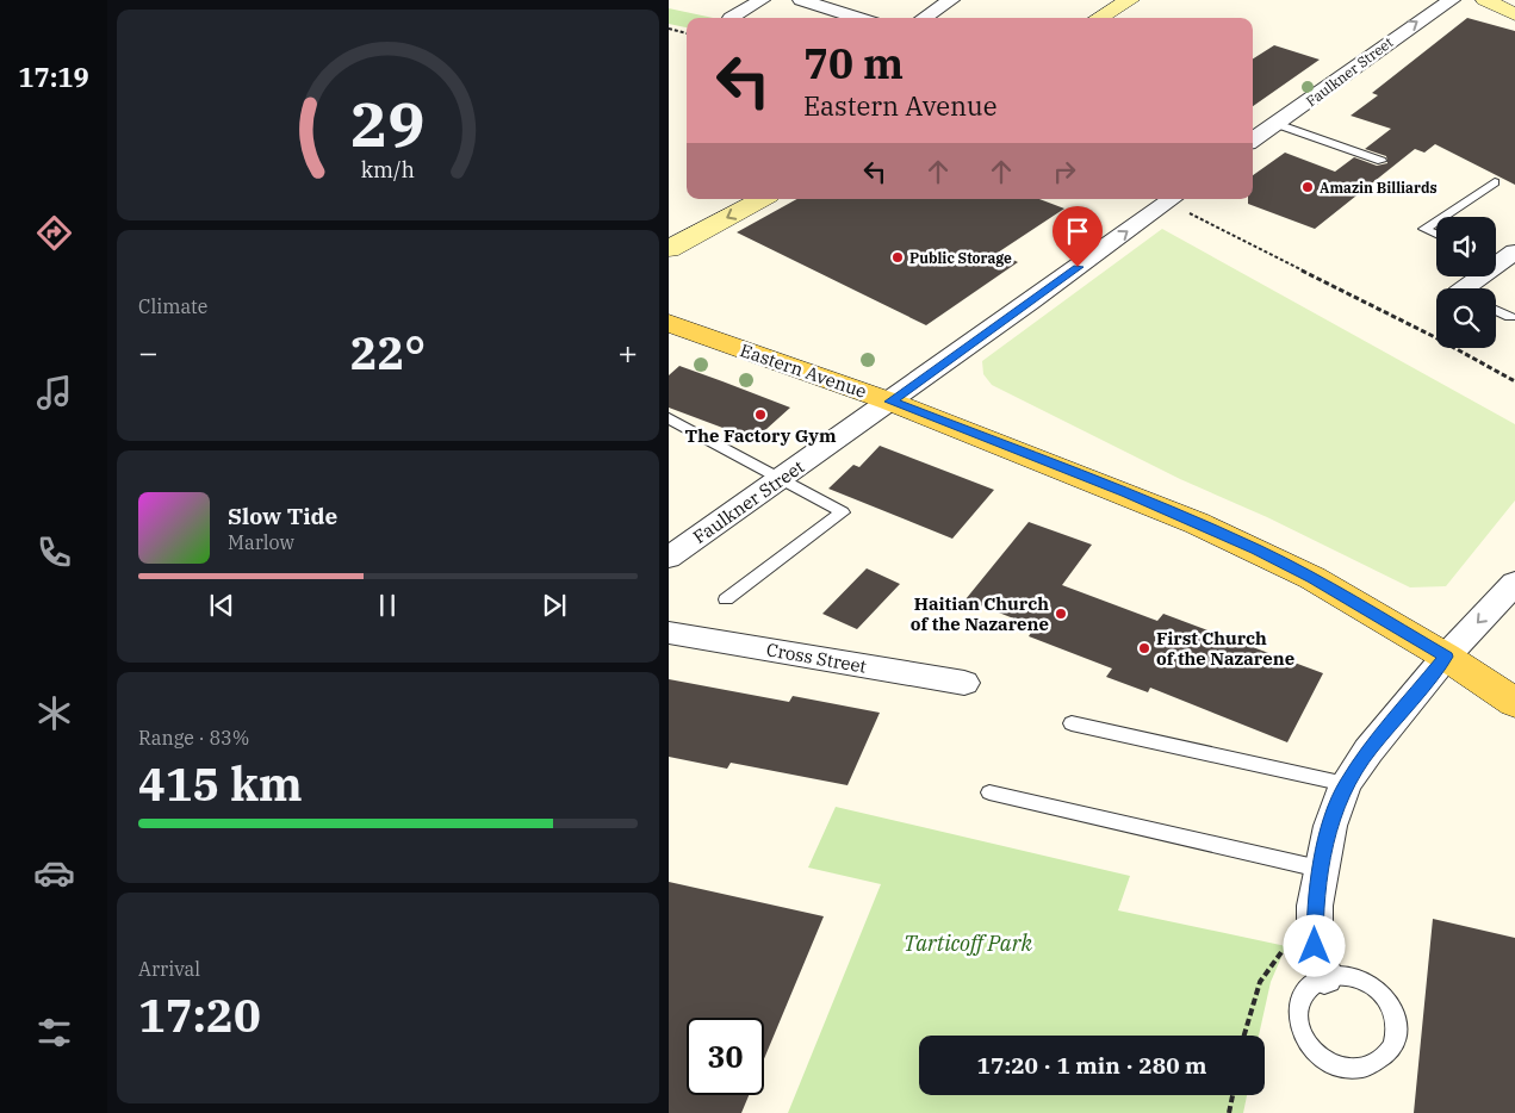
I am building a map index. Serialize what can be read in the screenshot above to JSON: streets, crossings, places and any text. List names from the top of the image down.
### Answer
{
  "streets": {
    "main road": ["Eastern Avenue"],
    "street": ["Faulkner Street", "Cross Street"]
  },
  "crossings": [
    ["Faulkner Street", "Eastern Avenue"]
  ],
  "one_way": ["Faulkner Street"],
  "parks": ["Tarticoff Park"],
  "places": [
    "Amazin Billiards",
    "Public Storage",
    "The Factory Gym",
    "Haitian Church of the Nazarene",
    "First Church of the Nazarene"
  ],
  "page": {
    "tabs": "17:19",
    "turn": ["70 m", "Eastern Avenue"],
    "tile": [
      "Climate",
      ["Range · 83%", "415 km"],
      ["Arrival", "17:20"]
    ],
    "heat": ["−", "22°", "+"],
    "song": ["Slow Tide", "Marlow"],
    "limit": "30",
    "trip": "17:20 · 1 min · 280 m",
    "gauge": ["29", "km/h"]
  }
}
